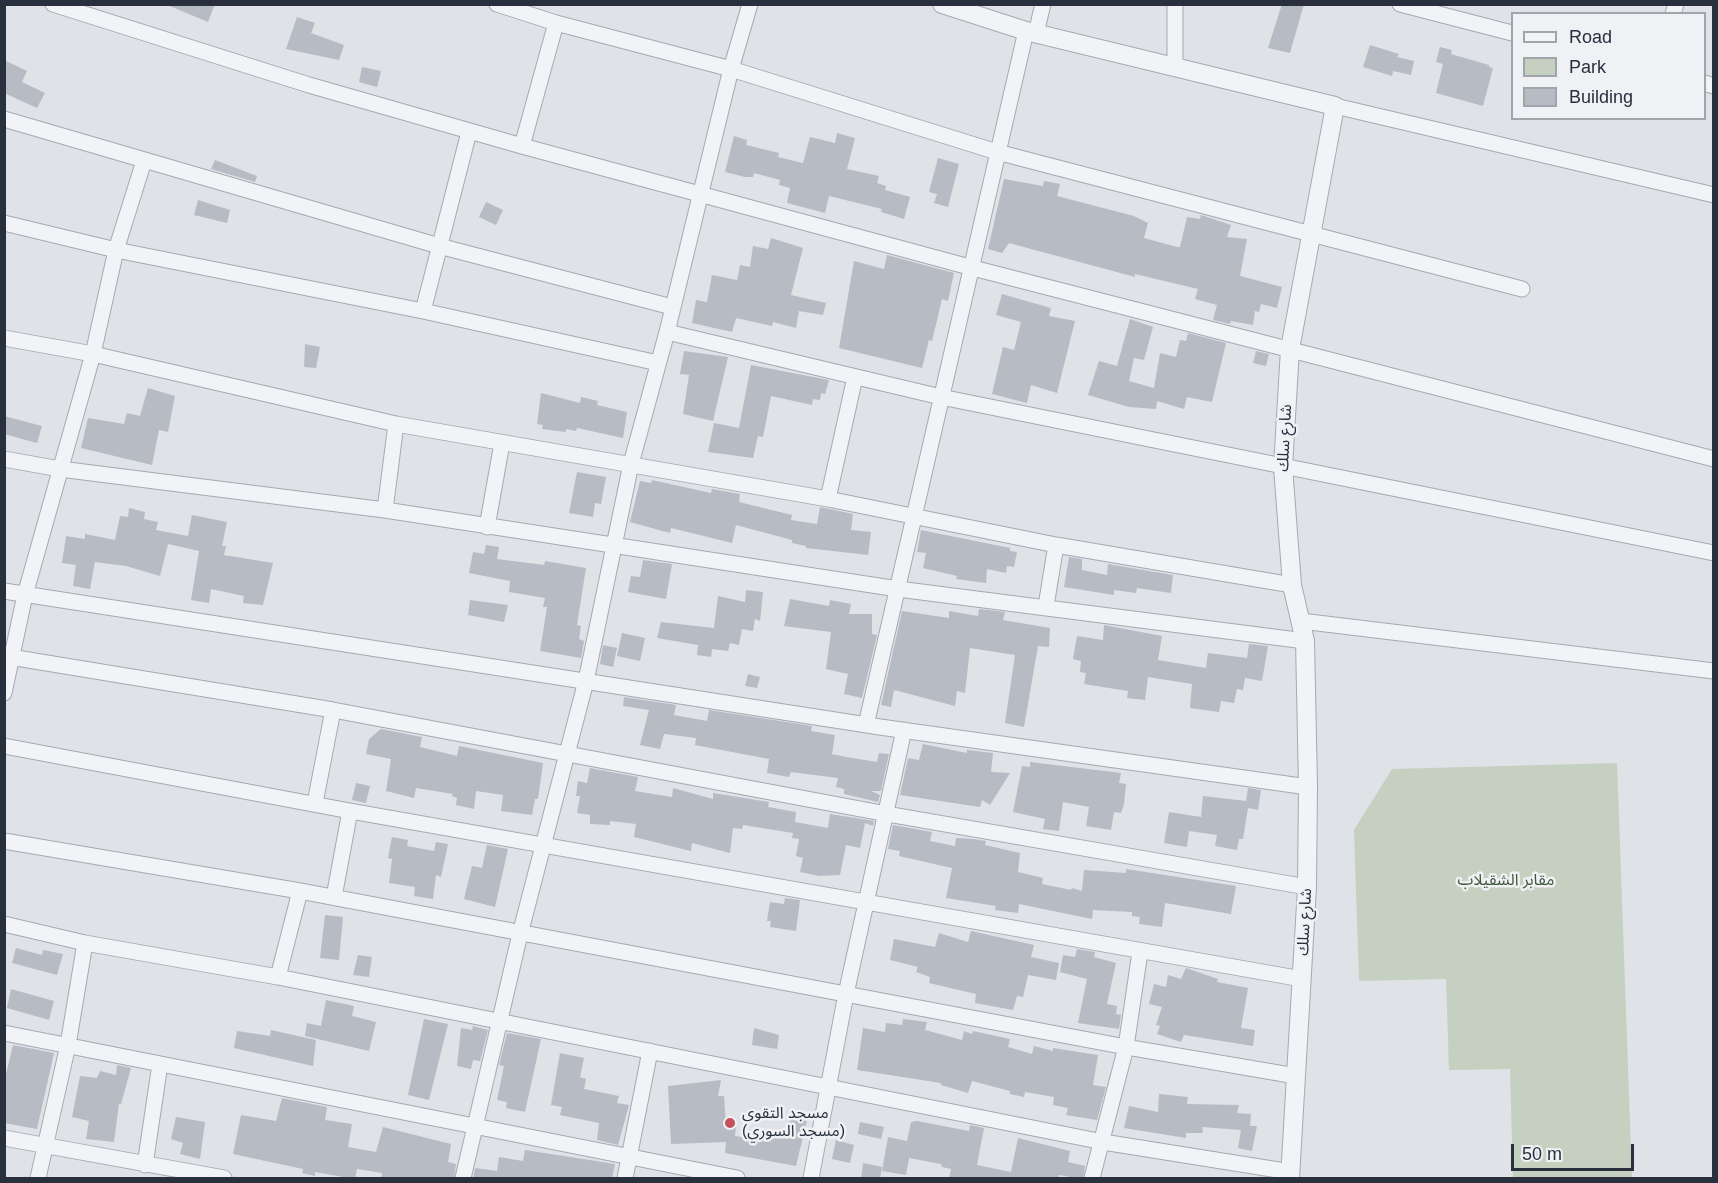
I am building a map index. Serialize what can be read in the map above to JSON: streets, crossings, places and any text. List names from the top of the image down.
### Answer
{
  "streets": {
    "street": ["شارع سلك"]
  },
  "parks": ["مقابر الشقيلاب"],
  "places": ["مسجد التقوى (مسجد السوري)"],
  "legend": ["Road", "Park", "Building"],
  "scale_bar": "50 m"
}
